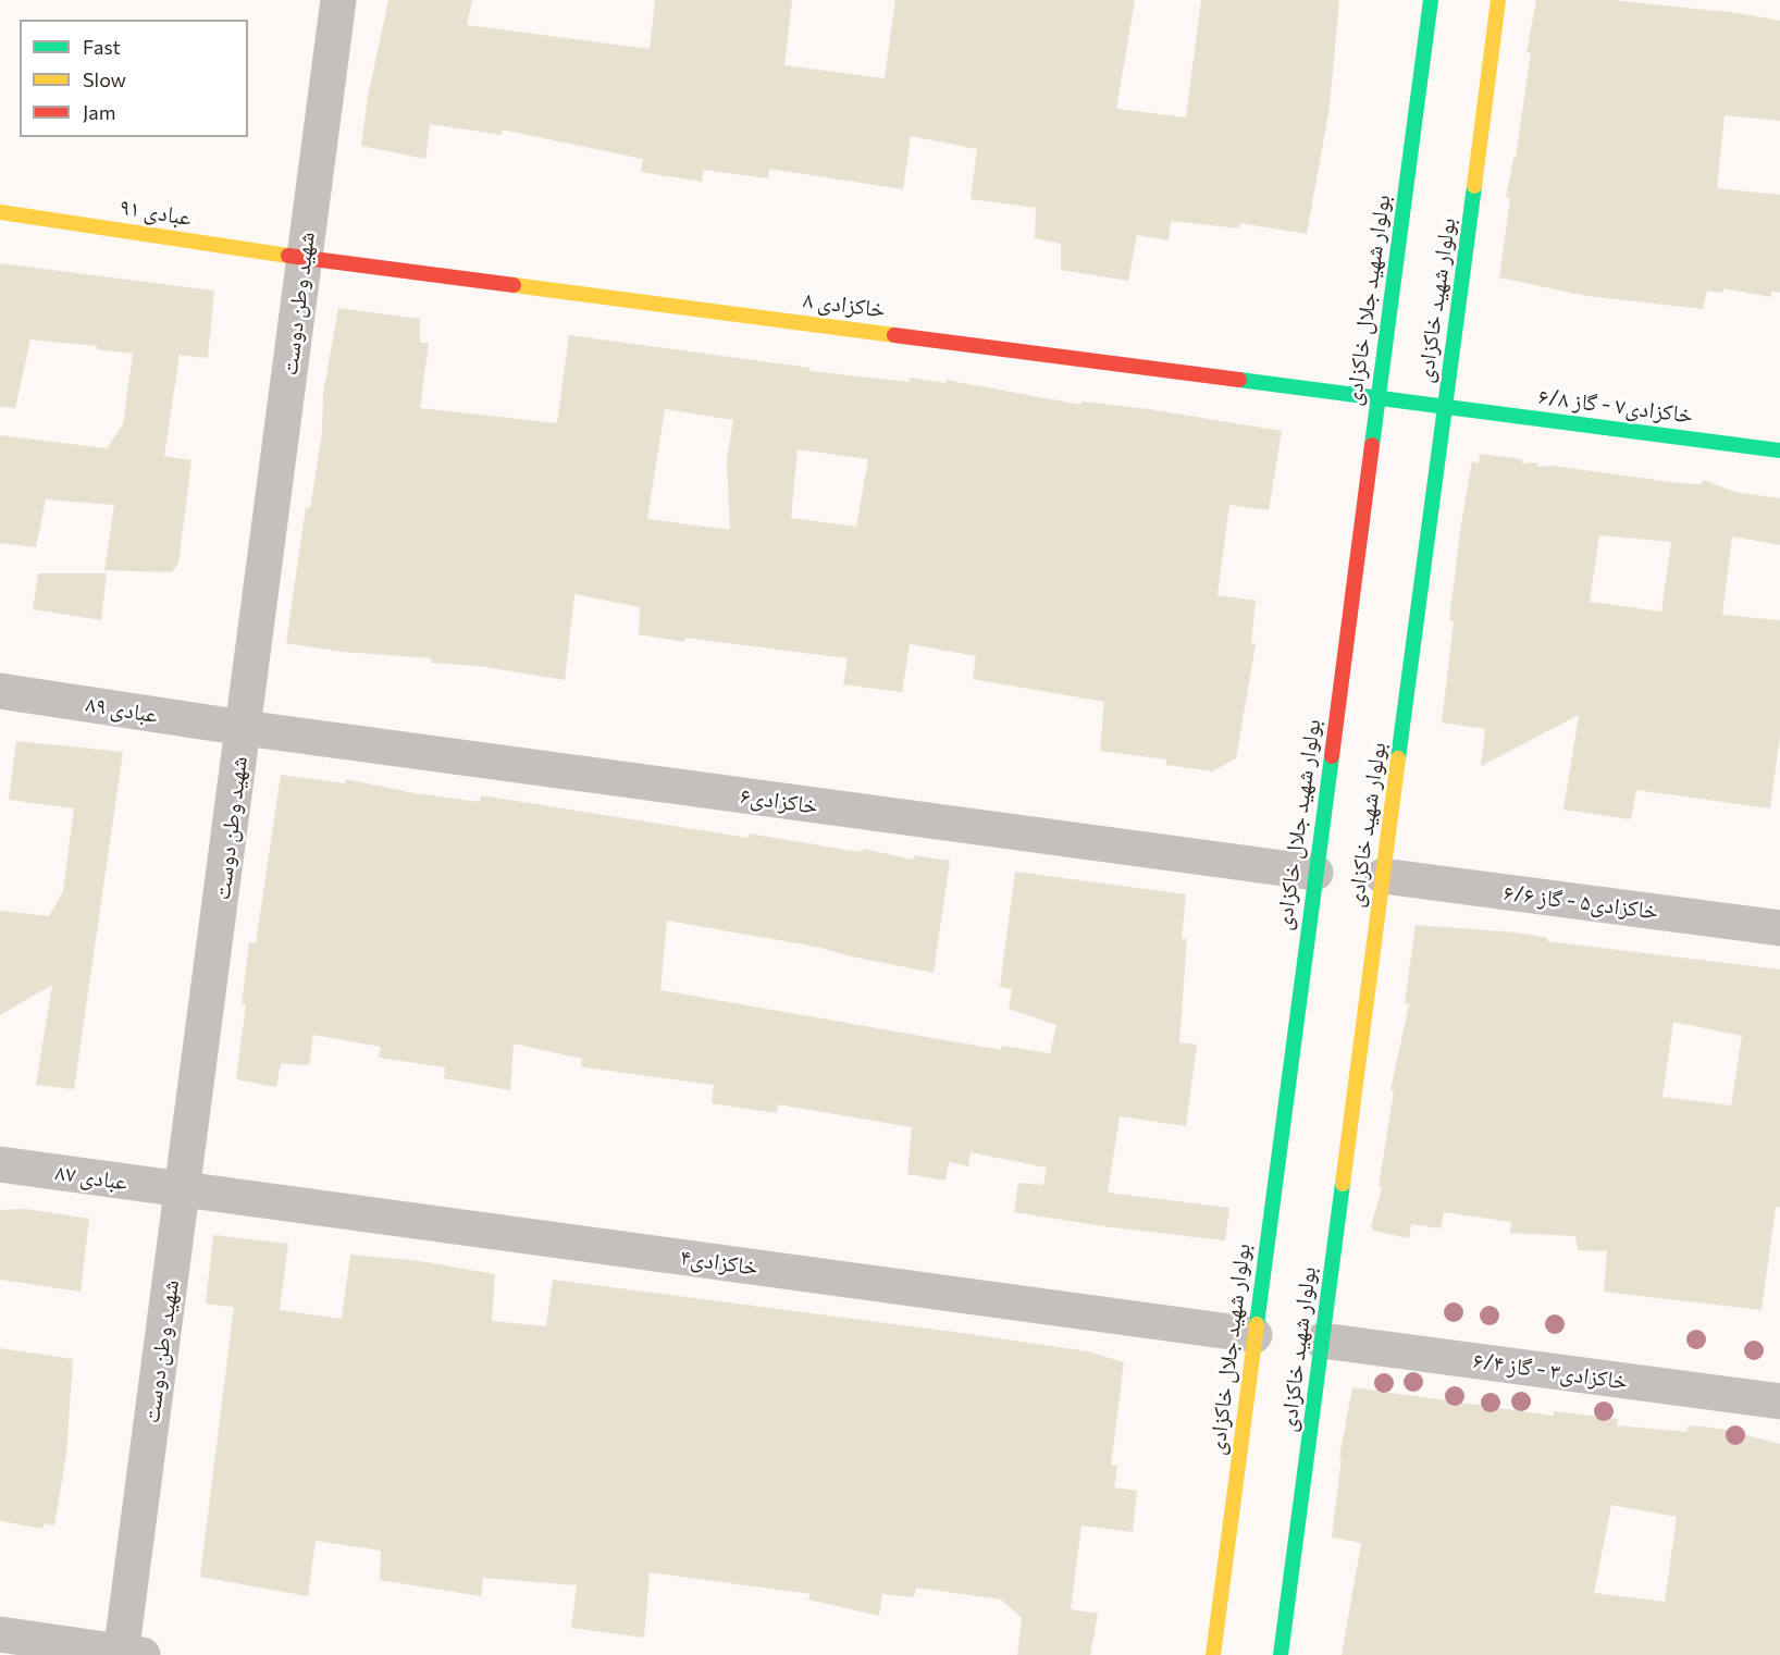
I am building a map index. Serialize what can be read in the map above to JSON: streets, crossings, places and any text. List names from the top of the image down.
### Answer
{
  "streets": {
    "street": [
      "عبادی ۹۱",
      "بولوار شهید جلال خاکزادی",
      "بولوار شهید خاکزادی",
      "شهید وطن دوست",
      "خاکزادی ۸",
      "خاکزادی۷ - گاز ۶/۸",
      "عبادی ۸۹",
      "خاکزادی۶",
      "خاکزادی۵ - گاز ۶/۶",
      "عبادی ۸۷",
      "خاکزادی۴",
      "خاکزادی۳ - گاز ۶/۴"
    ]
  },
  "crossings": [
    ["عبادی ۹۱", "شهید وطن دوست"],
    ["عبادی ۹۱", "خاکزادی ۸"],
    ["بولوار شهید جلال خاکزادی", "خاکزادی ۸"],
    ["بولوار شهید جلال خاکزادی", "خاکزادی۶"],
    ["بولوار شهید جلال خاکزادی", "خاکزادی۴"],
    ["بولوار شهید خاکزادی", "خاکزادی ۸"],
    ["بولوار شهید خاکزادی", "خاکزادی۷ - گاز ۶/۸"],
    ["بولوار شهید خاکزادی", "خاکزادی۵ - گاز ۶/۶"],
    ["بولوار شهید خاکزادی", "خاکزادی۳ - گاز ۶/۴"],
    ["شهید وطن دوست", "خاکزادی ۸"],
    ["شهید وطن دوست", "عبادی ۸۹"],
    ["شهید وطن دوست", "خاکزادی۶"],
    ["شهید وطن دوست", "عبادی ۸۷"],
    ["شهید وطن دوست", "خاکزادی۴"],
    ["خاکزادی ۸", "خاکزادی۷ - گاز ۶/۸"],
    ["عبادی ۸۹", "خاکزادی۶"],
    ["عبادی ۸۷", "خاکزادی۴"]
  ],
  "legend": ["Fast", "Slow", "Jam"]
}
